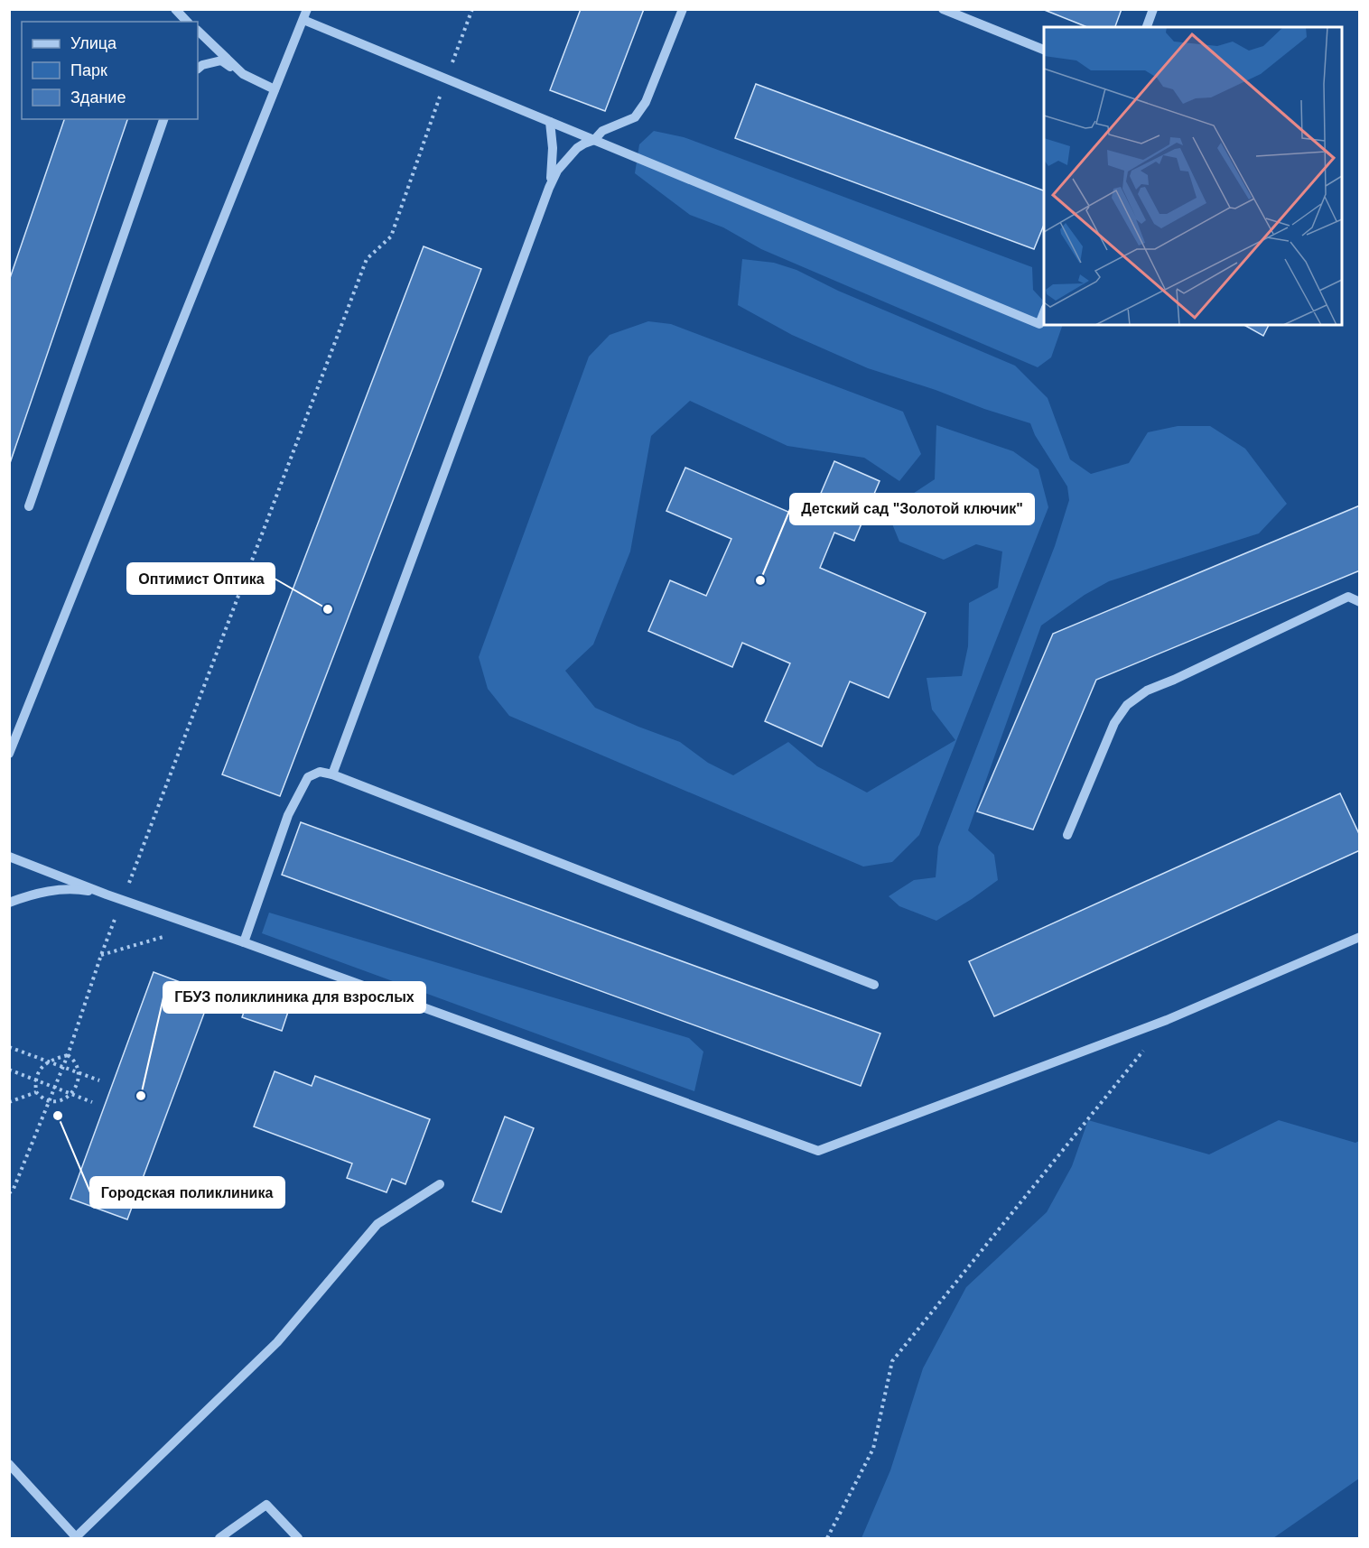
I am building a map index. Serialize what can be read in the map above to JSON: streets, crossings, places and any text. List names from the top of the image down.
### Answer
{
  "places": [
    "Детский сад \"Золотой ключик\"",
    "Оптимист Оптика",
    "ГБУЗ поликлиника для взрослых",
    "Городская поликлиника"
  ],
  "legend": ["Улица", "Парк", "Здание"]
}
